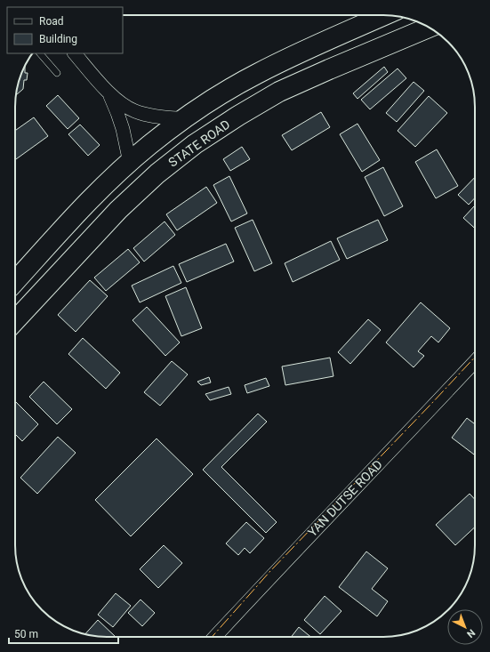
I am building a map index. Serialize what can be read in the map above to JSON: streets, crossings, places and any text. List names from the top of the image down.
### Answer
{
  "streets": {
    "main road": ["STATE ROAD"],
    "street": ["YAN DUTSE ROAD"]
  },
  "legend": ["Road", "Building"],
  "scale_bar": "50 m",
  "north": "bottom right"
}
